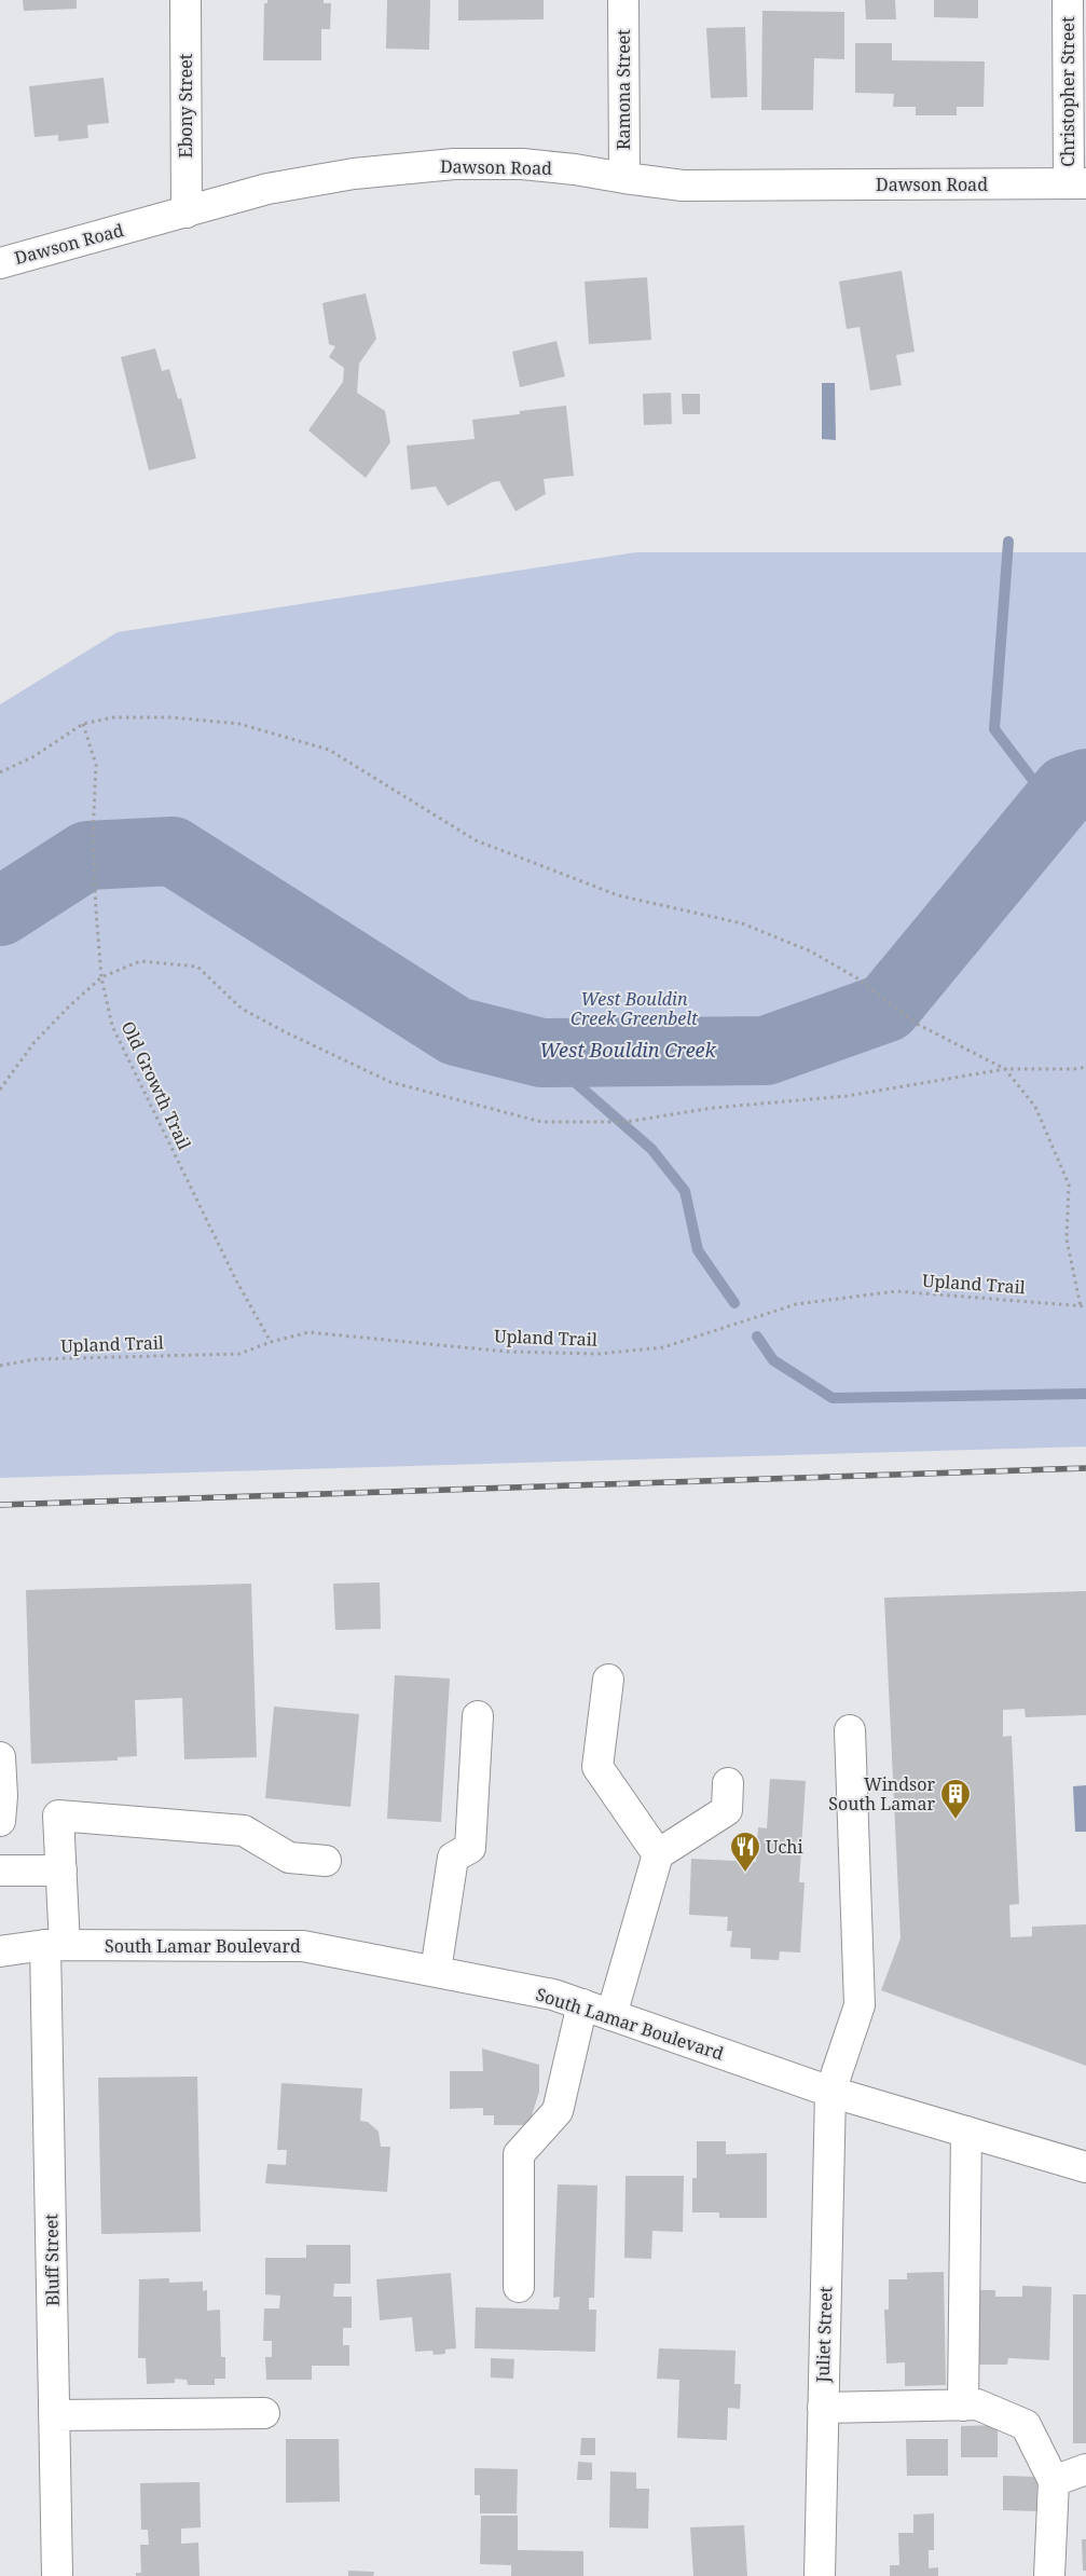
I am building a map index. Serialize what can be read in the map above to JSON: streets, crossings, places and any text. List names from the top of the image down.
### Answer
{
  "streets": {
    "street": [
      "Ramona Street",
      "Christopher Street",
      "Ebony Street",
      "Dawson Road",
      "South Lamar Boulevard",
      "Bluff Street",
      "Juliet Street"
    ],
    "path": ["Old Growth Trail", "Upland Trail"]
  },
  "crossings": [
    ["Ramona Street", "Dawson Road"],
    ["Christopher Street", "Dawson Road"],
    ["Ebony Street", "Dawson Road"],
    ["Old Growth Trail", "Upland Trail"],
    ["South Lamar Boulevard", "Bluff Street"],
    ["South Lamar Boulevard", "Juliet Street"]
  ],
  "water": ["West Bouldin Creek"],
  "parks": ["West Bouldin Creek Greenbelt"],
  "places": {
    "building": ["Windsor South Lamar"],
    "restaurant": ["Uchi"]
  }
}
